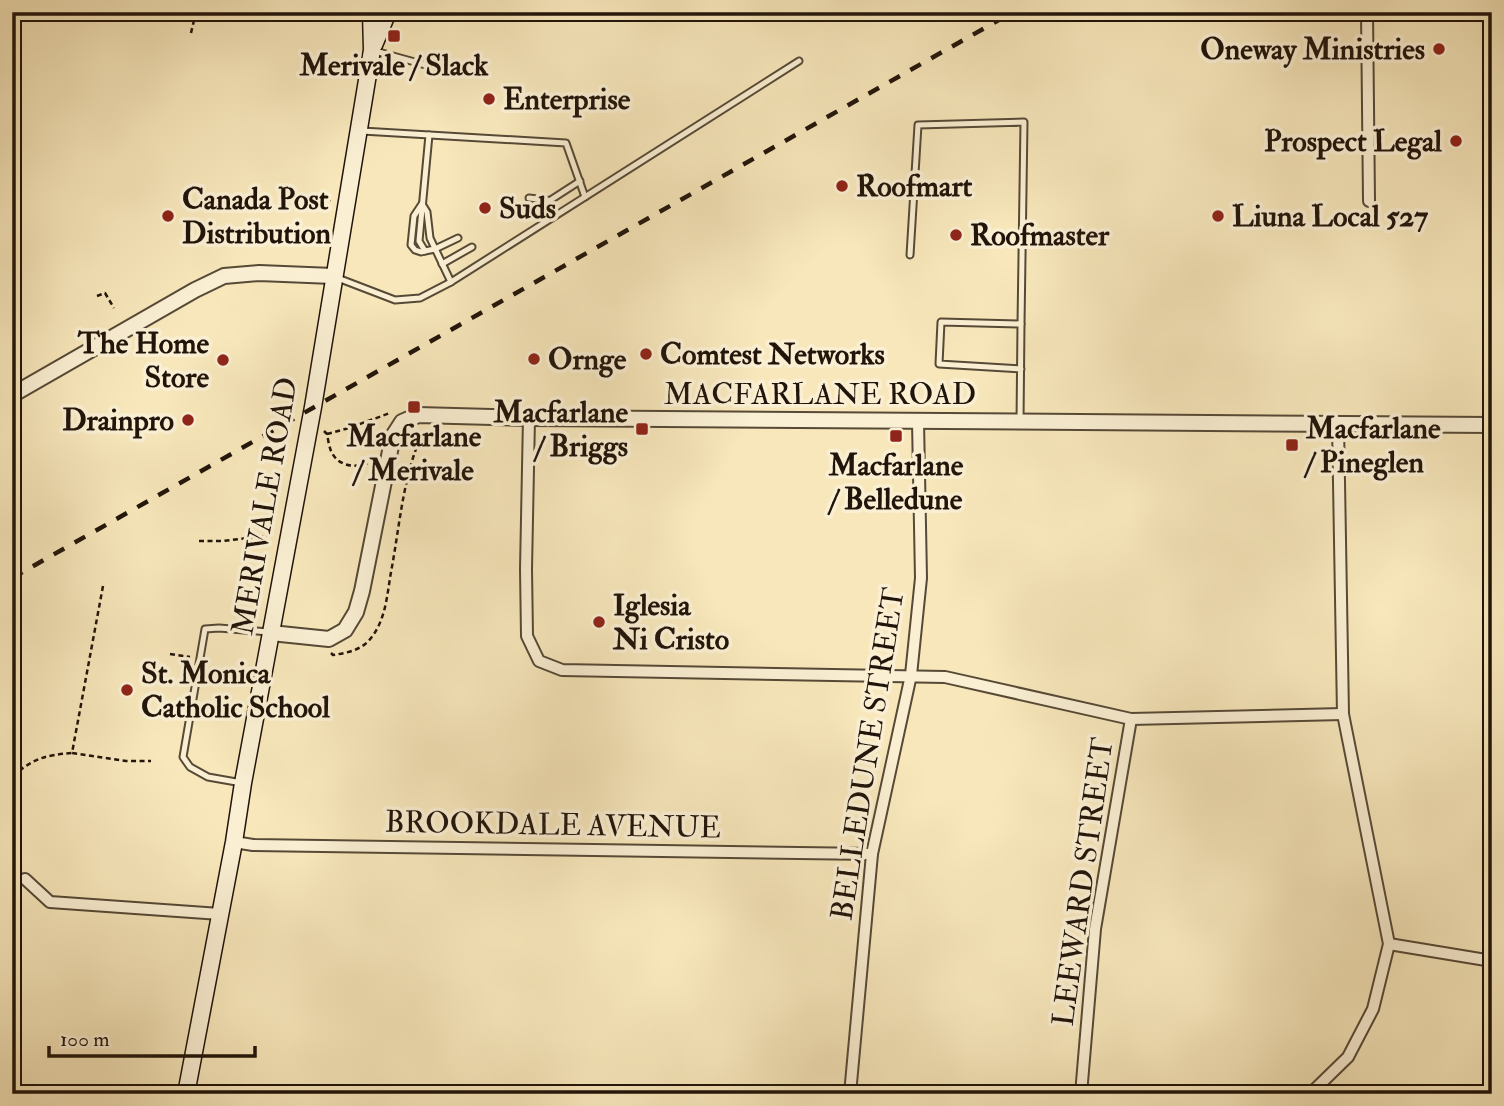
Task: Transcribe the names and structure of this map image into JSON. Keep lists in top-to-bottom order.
{
  "streets": {
    "main road": ["MERIVALE ROAD"],
    "street": [
      "MACFARLANE ROAD",
      "BELLEDUNE STREET",
      "BROOKDALE AVENUE",
      "LEEWARD STREET"
    ]
  },
  "crossings": [
    ["MACFARLANE ROAD", "MERIVALE ROAD"],
    ["MACFARLANE ROAD", "BELLEDUNE STREET"],
    ["MERIVALE ROAD", "BROOKDALE AVENUE"],
    ["BELLEDUNE STREET", "BROOKDALE AVENUE"]
  ],
  "places": {
    "transit": [
      "Merivale / Slack",
      "Macfarlane / Merivale",
      "Macfarlane / Briggs",
      "Macfarlane / Belledune",
      "Macfarlane / Pineglen"
    ],
    "other": [
      "Oneway Ministries",
      "Enterprise",
      "Prospect Legal",
      "Roofmart",
      "Suds",
      "Canada Post Distribution",
      "Liuna Local 527",
      "Roofmaster",
      "Comtest Networks",
      "Ornge",
      "The Home Store",
      "Drainpro",
      "Iglesia Ni Cristo",
      "St. Monica Catholic School"
    ]
  },
  "scale_bar": "100 m"
}
